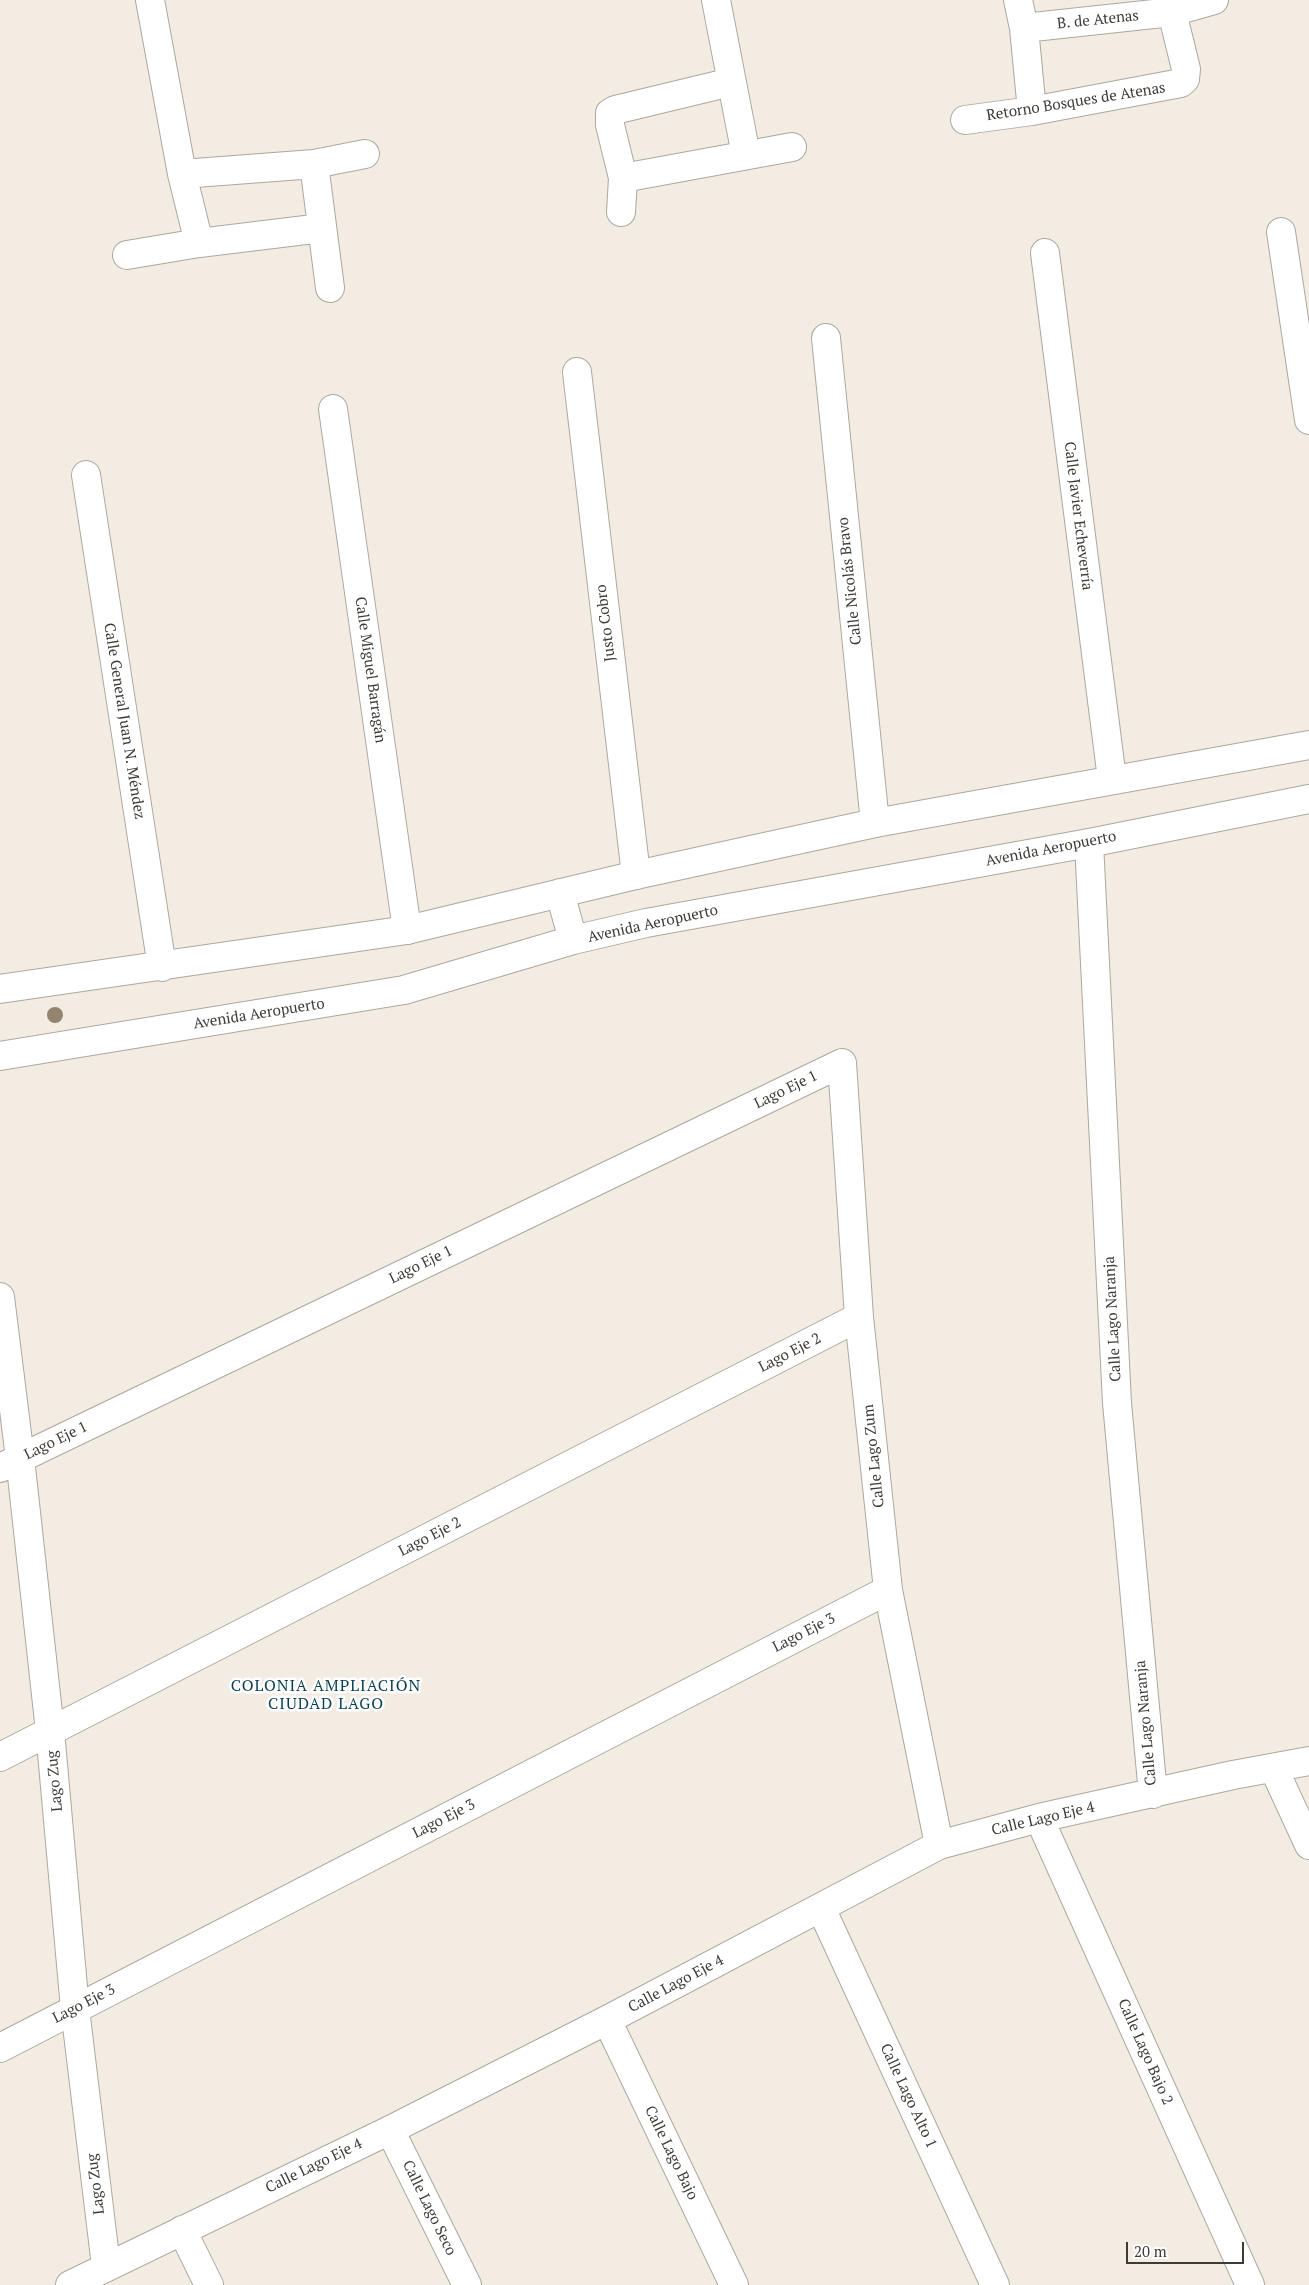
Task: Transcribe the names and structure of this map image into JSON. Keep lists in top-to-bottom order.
{
  "streets": {
    "street": [
      "B. de Atenas",
      "Retorno Bosques de Atenas",
      "Calle Javier Echeverría",
      "Calle Nicolás Bravo",
      "Justo Cobro",
      "Calle Miguel Barragán",
      "Calle General Juan N. Méndez",
      "Avenida Aeropuerto",
      "Lago Eje 1",
      "Calle Lago Naranja",
      "Lago Eje 2",
      "Calle Lago Zum",
      "Lago Eje 3",
      "Lago Zug",
      "Calle Lago Eje 4",
      "Calle Lago Bajo 2",
      "Calle Lago Alto 1",
      "Calle Lago Bajo",
      "Calle Lago Seco"
    ]
  },
  "crossings": [
    ["B. de Atenas", "Retorno Bosques de Atenas"],
    ["Avenida Aeropuerto", "Calle Lago Naranja"],
    ["Lago Eje 1", "Calle Lago Zum"],
    ["Lago Eje 1", "Lago Zug"],
    ["Calle Lago Naranja", "Calle Lago Eje 4"],
    ["Lago Eje 2", "Calle Lago Zum"],
    ["Lago Eje 2", "Lago Zug"],
    ["Calle Lago Zum", "Lago Eje 3"],
    ["Calle Lago Zum", "Calle Lago Eje 4"],
    ["Lago Eje 3", "Lago Zug"],
    ["Lago Zug", "Calle Lago Eje 4"],
    ["Calle Lago Eje 4", "Calle Lago Bajo 2"],
    ["Calle Lago Eje 4", "Calle Lago Alto 1"],
    ["Calle Lago Eje 4", "Calle Lago Bajo"],
    ["Calle Lago Eje 4", "Calle Lago Seco"]
  ],
  "districts": ["COLONIA AMPLIACIÓN CIUDAD LAGO"],
  "scale_bar": "20 m"
}
